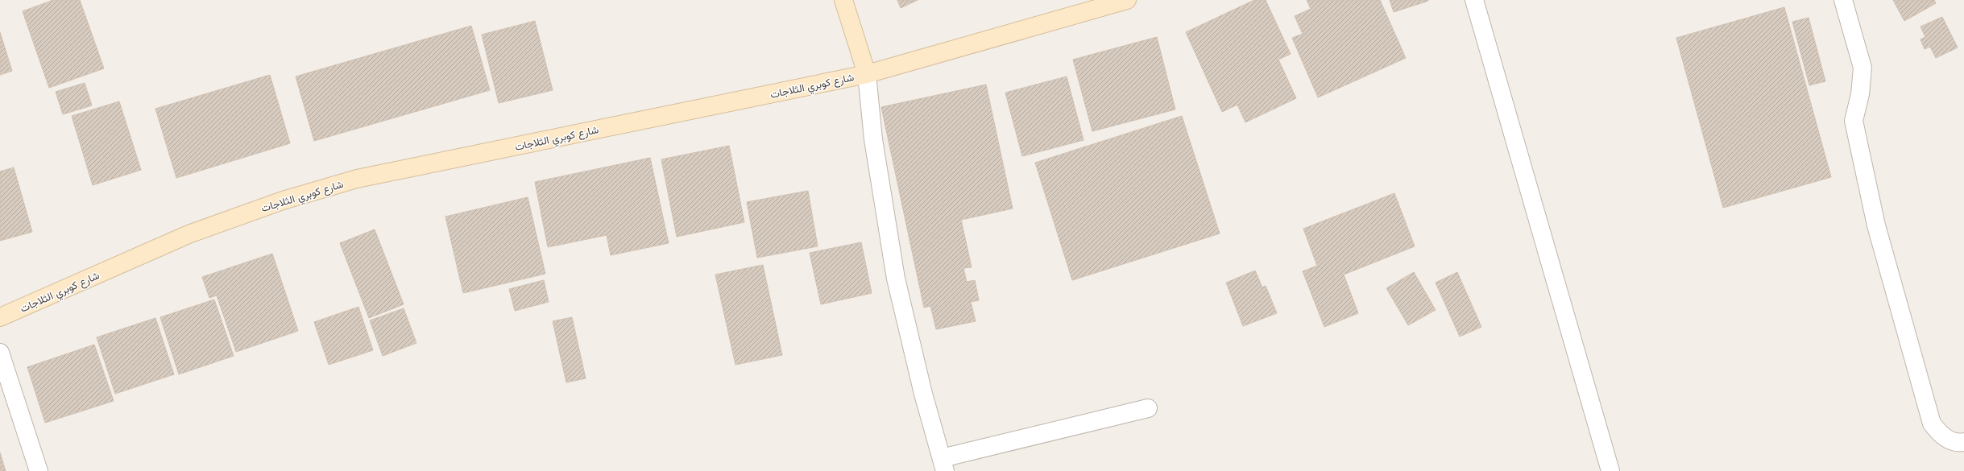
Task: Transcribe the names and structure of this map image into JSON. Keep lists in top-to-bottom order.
{
  "streets": {
    "main road": ["شارع كوبري الثلاجات"]
  }
}
